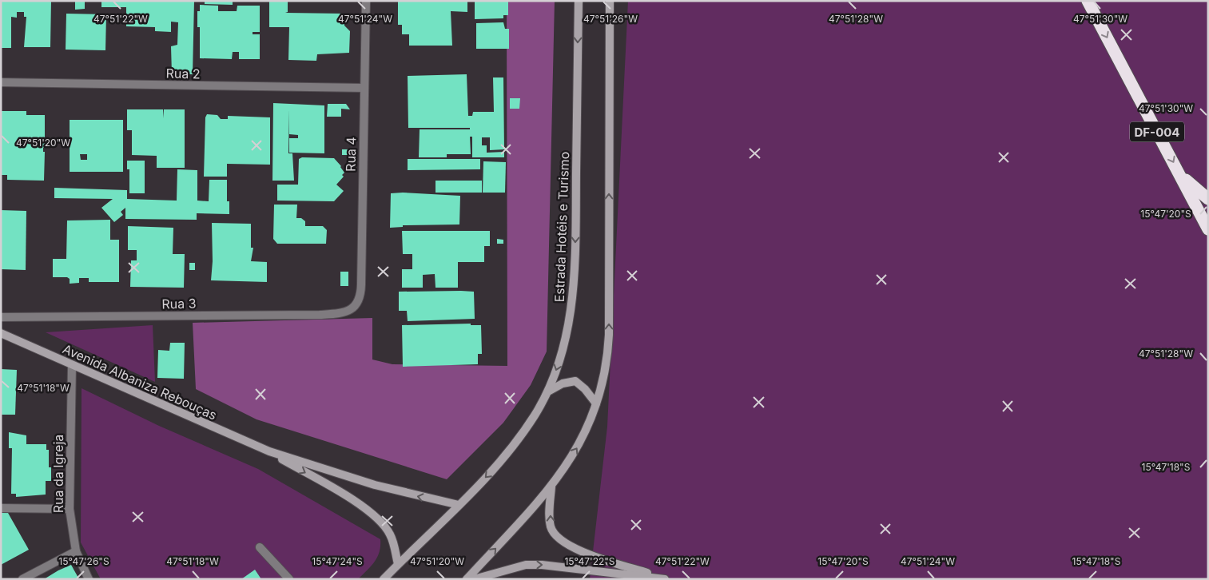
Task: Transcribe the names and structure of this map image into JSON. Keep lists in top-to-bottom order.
{
  "streets": {
    "highway": ["DF-004"],
    "main road": ["Estrada Hotéis e Turismo", "Avenida Albaniza Rebouças"],
    "street": [
      "Rua 2",
      "Rua 4",
      "Rua 3",
      "Rua da Igreja"
    ]
  },
  "crossings": [
    ["Rua 2", "Rua 4"],
    ["Rua 4", "Rua 3"],
    ["Estrada Hotéis e Turismo", "Avenida Albaniza Rebouças"],
    ["Avenida Albaniza Rebouças", "Rua da Igreja"]
  ],
  "coordinates": [
    "47°51'22\"W",
    "47°51'24\"W",
    "47°51'26\"W",
    "47°51'28\"W",
    "47°51'30\"W",
    "47°51'20\"W",
    "15°47'20\"S",
    "47°51'18\"W",
    "15°47'18\"S",
    "15°47'26\"S",
    "15°47'24\"S",
    "15°47'22\"S"
  ]
}
